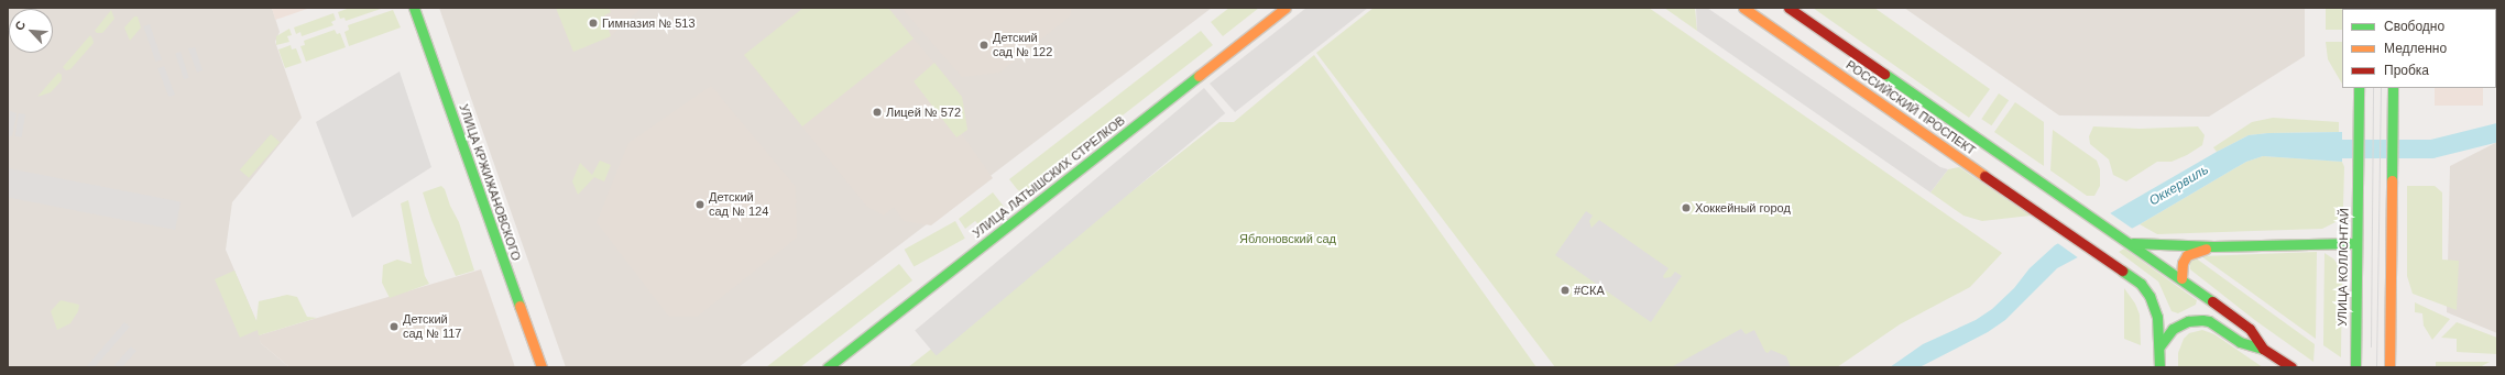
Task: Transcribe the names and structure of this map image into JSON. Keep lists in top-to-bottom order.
{
  "streets": {
    "main road": [
      "РОССИЙСКИЙ ПРОСПЕКТ",
      "УЛИЦА ЛАТЫШСКИХ СТРЕЛКОВ",
      "УЛИЦА КРЖИЖАНОВСКОГО",
      "УЛИЦА КОЛЛОНТАЙ"
    ]
  },
  "water": ["Оккервиль"],
  "parks": ["Яблоновский сад"],
  "places": [
    "Гимназия № 513",
    "Детский сад № 122",
    "Лицей № 572",
    "Детский сад № 124",
    "Хоккейный город",
    "#СКА",
    "Детский сад № 117"
  ],
  "legend": ["Свободно", "Медленно", "Пробка"],
  "north": "top left"
}
